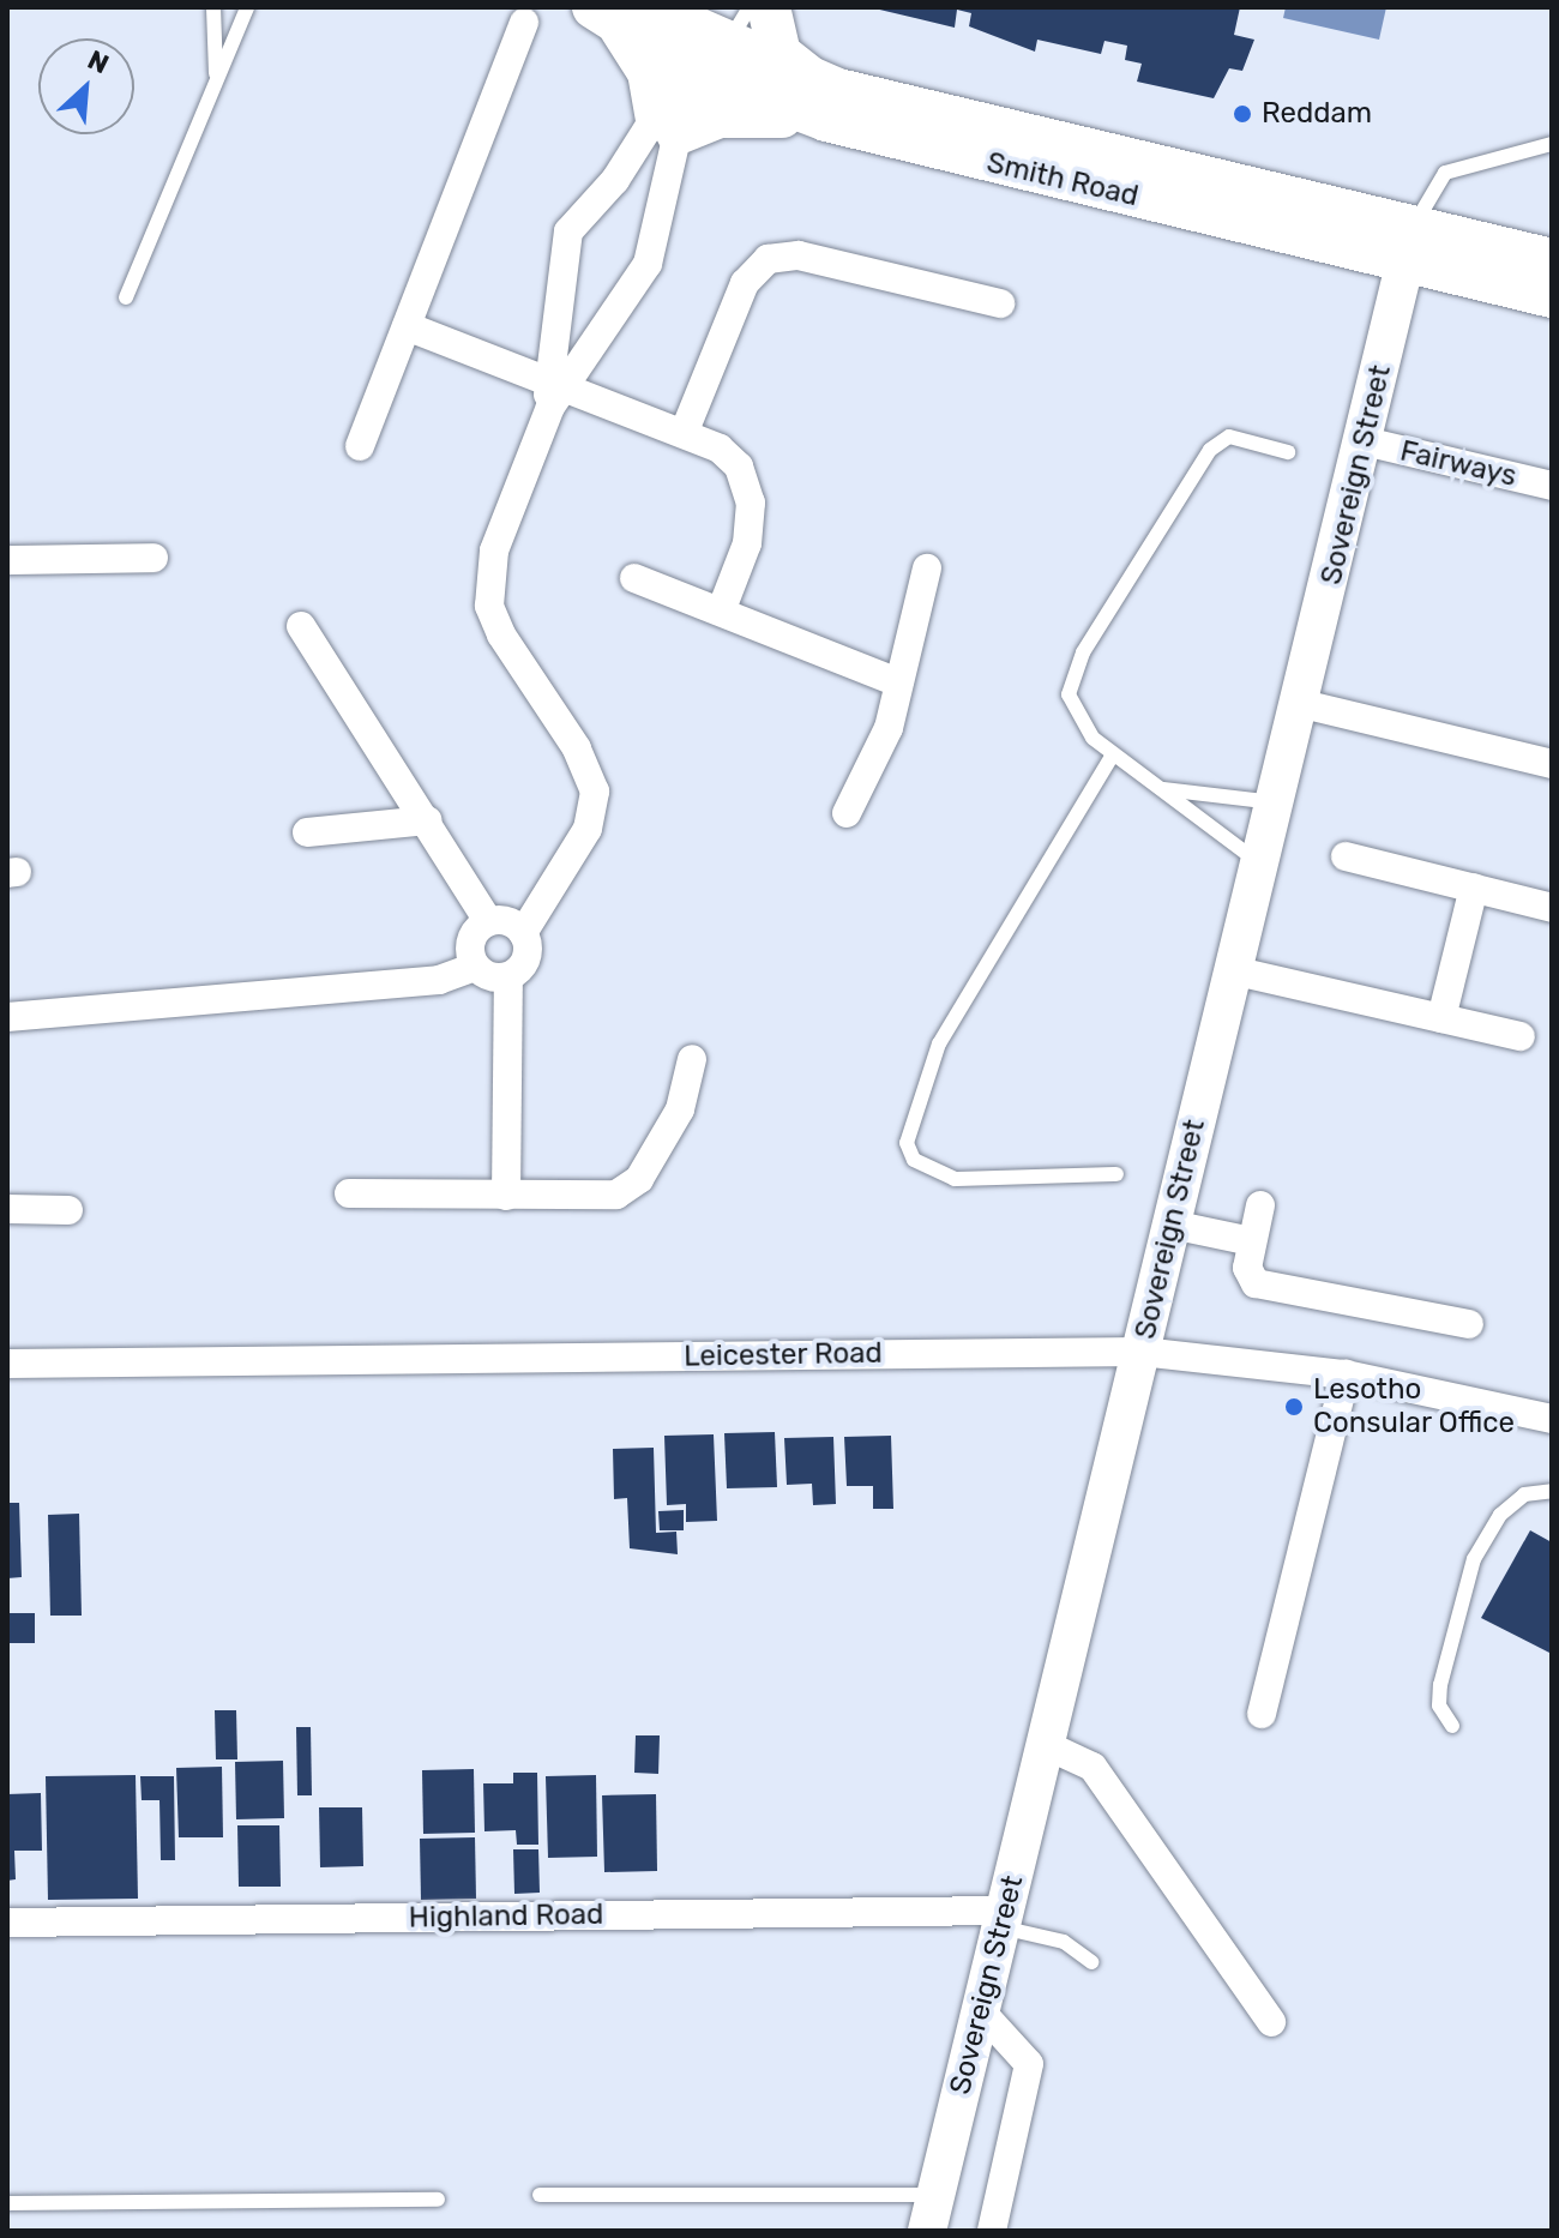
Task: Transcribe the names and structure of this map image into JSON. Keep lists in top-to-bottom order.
{
  "streets": {
    "main road": ["Smith Road"],
    "street": [
      "Fairways",
      "Sovereign Street",
      "Leicester Road",
      "Highland Road"
    ]
  },
  "crossings": [
    ["Smith Road", "Sovereign Street"],
    ["Fairways", "Sovereign Street"],
    ["Sovereign Street", "Leicester Road"],
    ["Sovereign Street", "Highland Road"]
  ],
  "places": ["Reddam", "Lesotho Consular Office"],
  "north": "top right"
}
